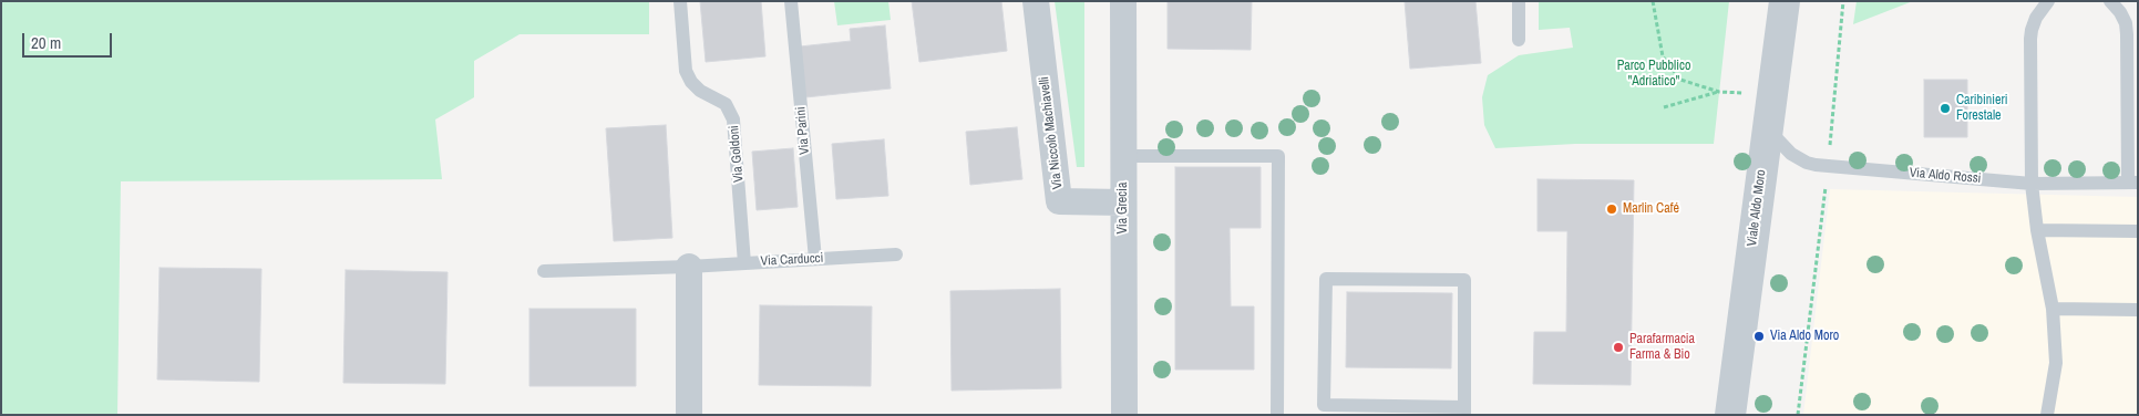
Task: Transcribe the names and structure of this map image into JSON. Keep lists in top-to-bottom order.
{
  "streets": {
    "street": ["Via Niccolò Machiavelli", "Via Grecia", "Viale Aldo Moro"],
    "lane": [
      "Via Parini",
      "Via Goldoni",
      "Via Aldo Rossi",
      "Via Carducci"
    ]
  },
  "crossings": [
    ["Via Parini", "Via Carducci"],
    ["Via Niccolò Machiavelli", "Via Grecia"],
    ["Via Goldoni", "Via Carducci"],
    ["Via Aldo Rossi", "Viale Aldo Moro"]
  ],
  "parks": ["Parco Pubblico \"Adriatico\""],
  "places": [
    "Caribinieri Forestale",
    "Marlin Café",
    "Via Aldo Moro",
    "Parafarmacia Farma & Bio"
  ],
  "scale_bar": "20 m"
}
